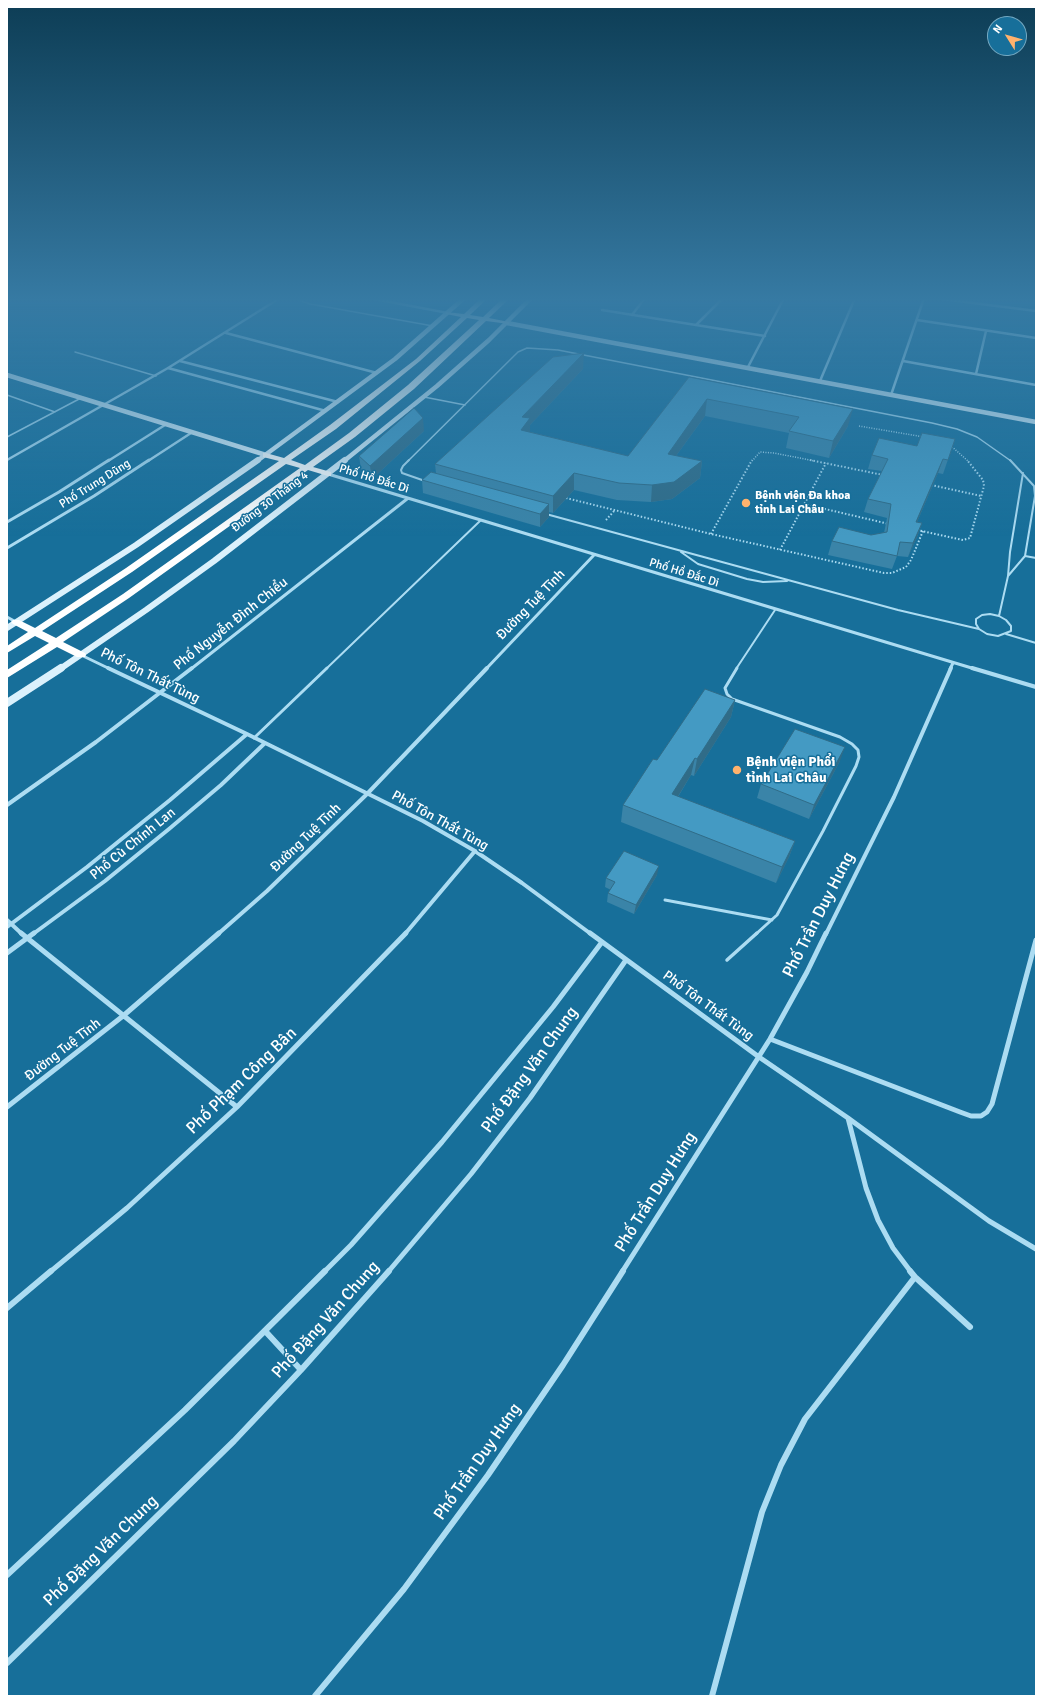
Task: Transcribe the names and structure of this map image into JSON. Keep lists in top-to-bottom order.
{
  "streets": {
    "highway": ["Đường 30 Tháng 4"],
    "street": [
      "Phố Hồ Đắc Di",
      "Phố Trung Dũng",
      "Đường Tuệ Tĩnh",
      "Phố Nguyễn Đình Chiểu",
      "Phố Tôn Thất Tùng",
      "Phố Cù Chính Lan",
      "Phố Trần Duy Hưng",
      "Phố Đặng Văn Chung",
      "Phố Phạm Công Bân"
    ]
  },
  "crossings": [
    ["Phố Hồ Đắc Di", "Đường 30 Tháng 4"],
    ["Phố Hồ Đắc Di", "Đường Tuệ Tĩnh"],
    ["Phố Hồ Đắc Di", "Phố Nguyễn Đình Chiểu"],
    ["Phố Hồ Đắc Di", "Phố Trần Duy Hưng"],
    ["Đường 30 Tháng 4", "Phố Tôn Thất Tùng"],
    ["Đường Tuệ Tĩnh", "Phố Tôn Thất Tùng"],
    ["Phố Nguyễn Đình Chiểu", "Phố Tôn Thất Tùng"],
    ["Phố Tôn Thất Tùng", "Phố Cù Chính Lan"],
    ["Phố Tôn Thất Tùng", "Phố Trần Duy Hưng"],
    ["Phố Tôn Thất Tùng", "Phố Đặng Văn Chung"],
    ["Phố Tôn Thất Tùng", "Phố Phạm Công Bân"]
  ],
  "places": ["Bệnh viện Đa khoa tỉnh Lai Châu", "Bệnh viện Phổi tỉnh Lai Châu"],
  "north": "top left"
}
